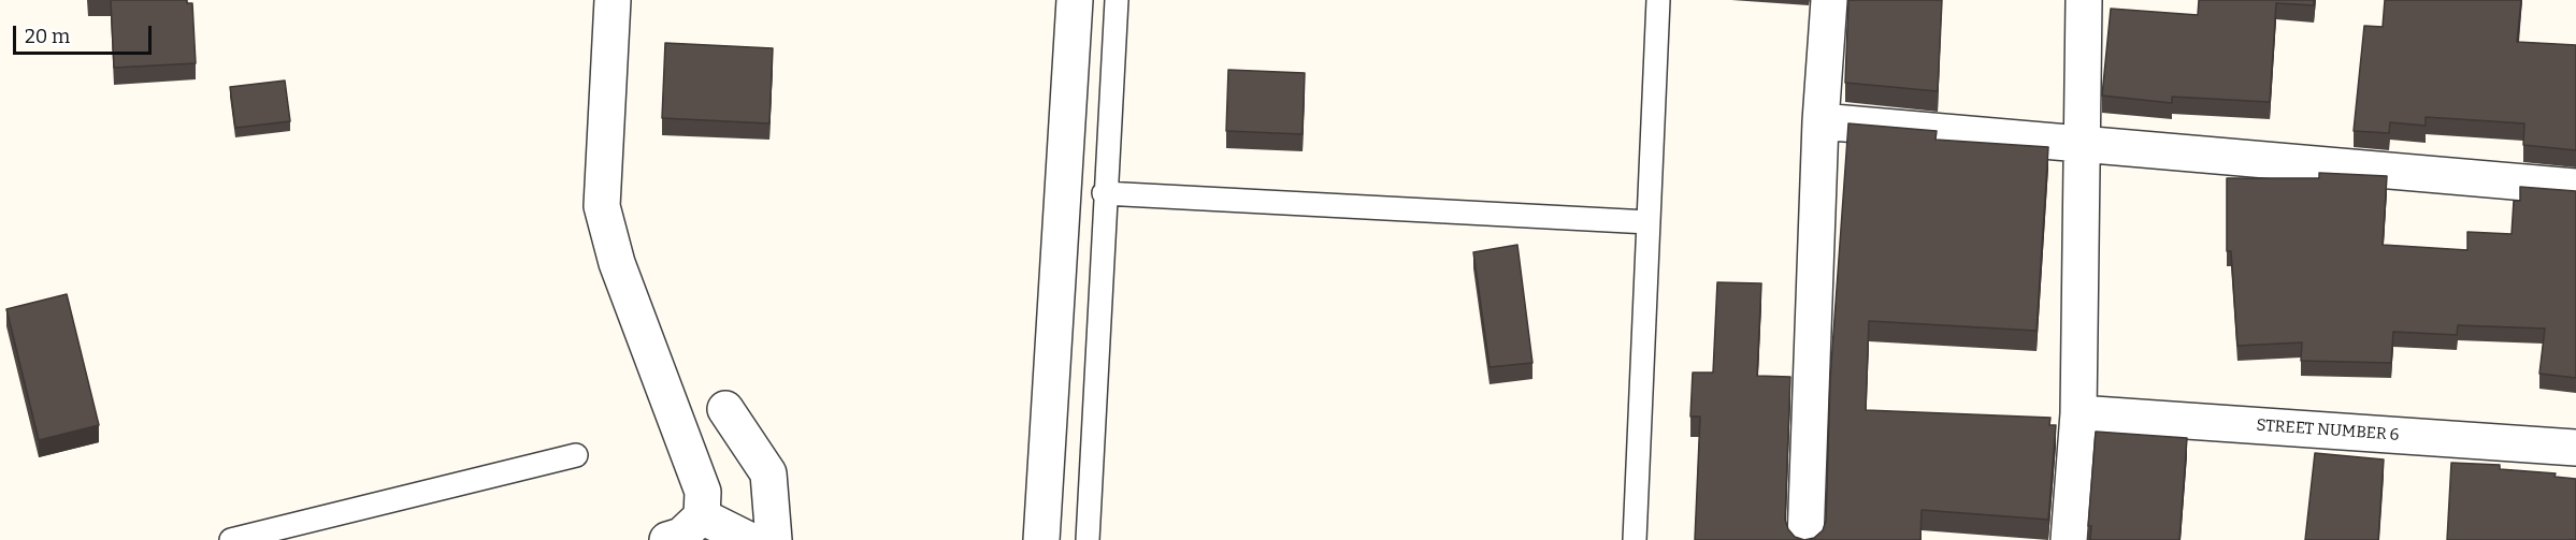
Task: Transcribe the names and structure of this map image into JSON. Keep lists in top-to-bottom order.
{
  "streets": {
    "street": ["STREET NUMBER 6"]
  },
  "scale_bar": "20 m"
}
